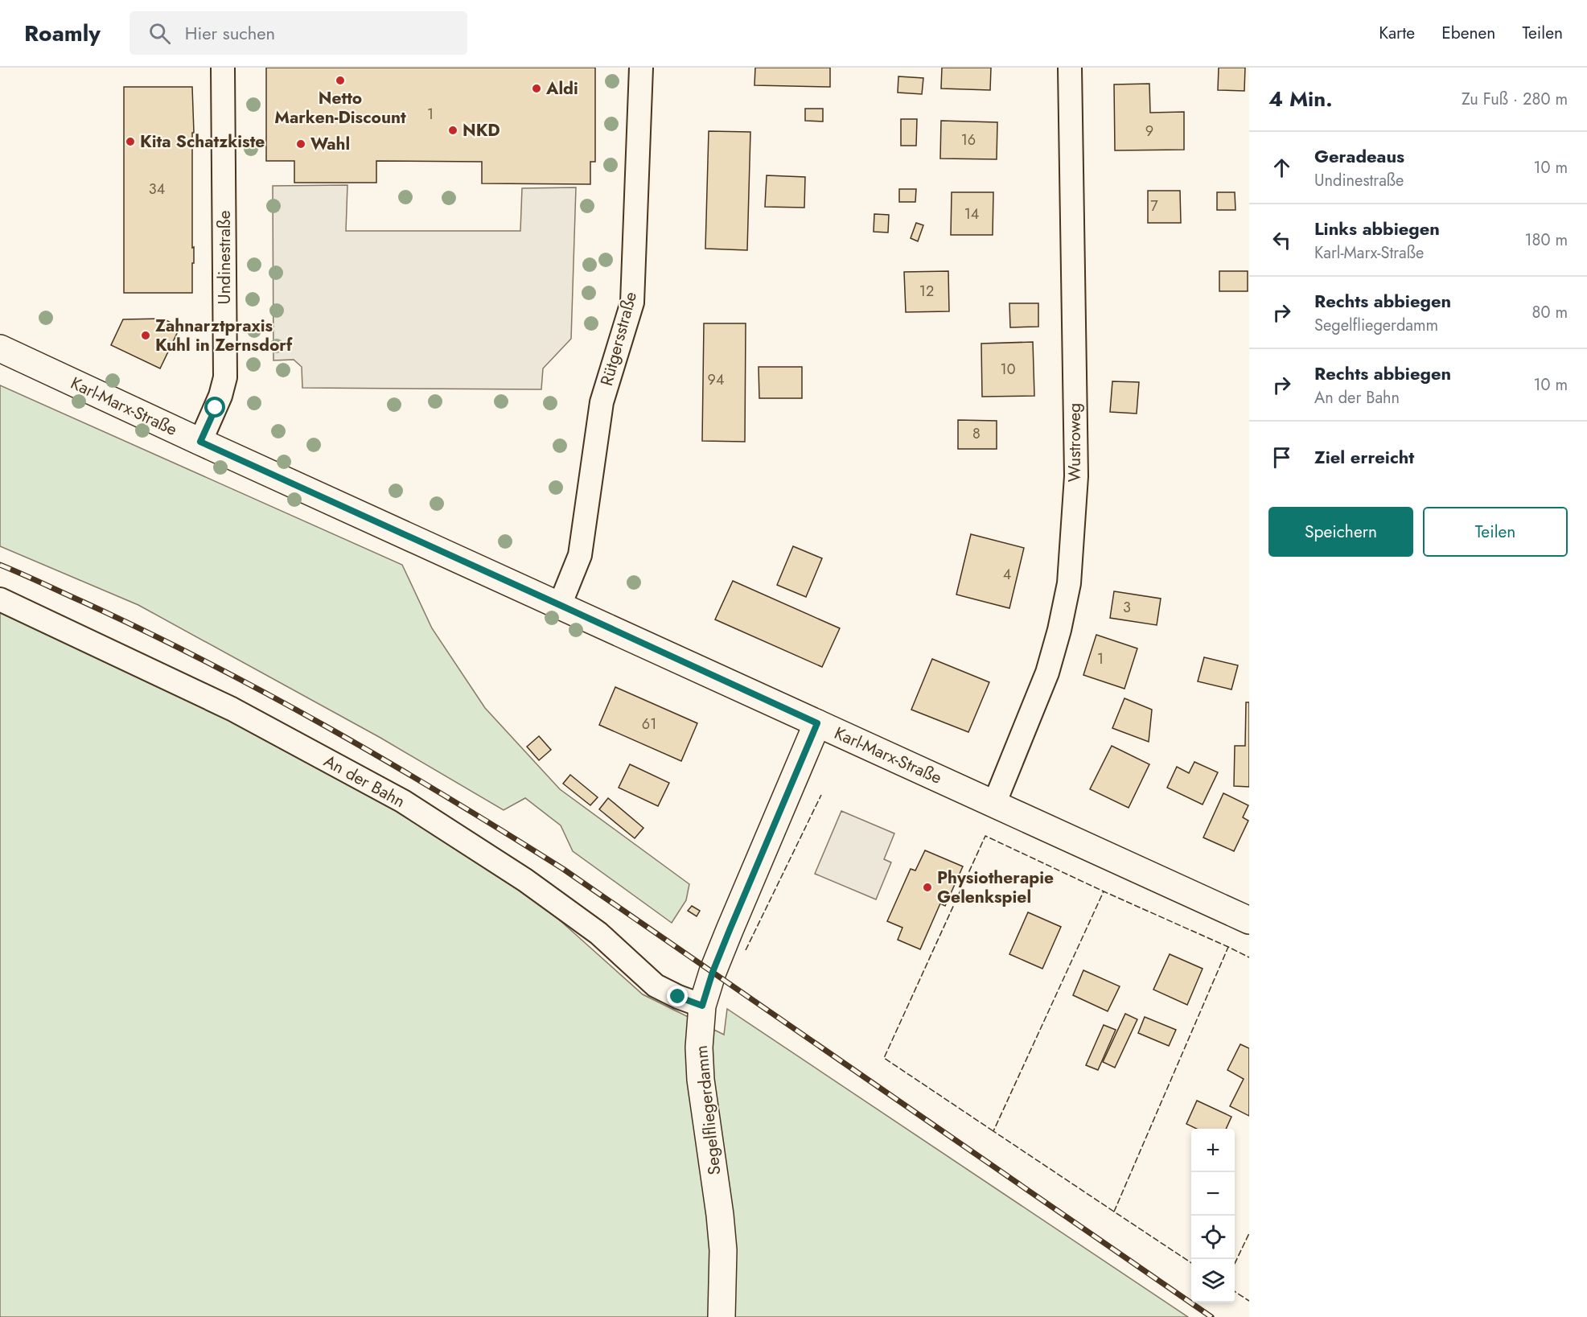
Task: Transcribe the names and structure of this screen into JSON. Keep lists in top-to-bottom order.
{
  "streets": {
    "street": [
      "Undinestraße",
      "Rütgersstraße",
      "Karl-Marx-Straße",
      "Wustroweg",
      "An der Bahn",
      "Segelfliegerdamm"
    ]
  },
  "crossings": [
    ["Undinestraße", "Karl-Marx-Straße"],
    ["Rütgersstraße", "Karl-Marx-Straße"],
    ["Karl-Marx-Straße", "Wustroweg"],
    ["Karl-Marx-Straße", "Segelfliegerdamm"],
    ["An der Bahn", "Segelfliegerdamm"]
  ],
  "places": [
    "Netto Marken-Discount",
    "Aldi",
    "NKD",
    "Kita Schatzkiste",
    "Wahl",
    "Zahnarztpraxis Kuhl in Zernsdorf",
    "Physiotherapie Gelenkspiel"
  ],
  "house_numbers": [
    "1",
    "9",
    "16",
    "34",
    "7",
    "14",
    "12",
    "10",
    "94",
    "8",
    "4",
    "3",
    "1",
    "61"
  ],
  "page": {
    "header": "Roamly",
    "search": "Hier suchen",
    "nav": ["Karte", "Ebenen", "Teilen"],
    "heading": ["4 Min.", "Zu Fuß · 280 m"],
    "list": [
      ["Geradeaus", "Undinestraße", "10 m"],
      ["Links abbiegen", "Karl-Marx-Straße", "180 m"],
      ["Rechts abbiegen", "Segelfliegerdamm", "80 m"],
      ["Rechts abbiegen", "An der Bahn", "10 m"],
      "Ziel erreicht"
    ],
    "buttons": ["Speichern", "Teilen"],
    "map_buttons": ["+", "−"]
  }
}
